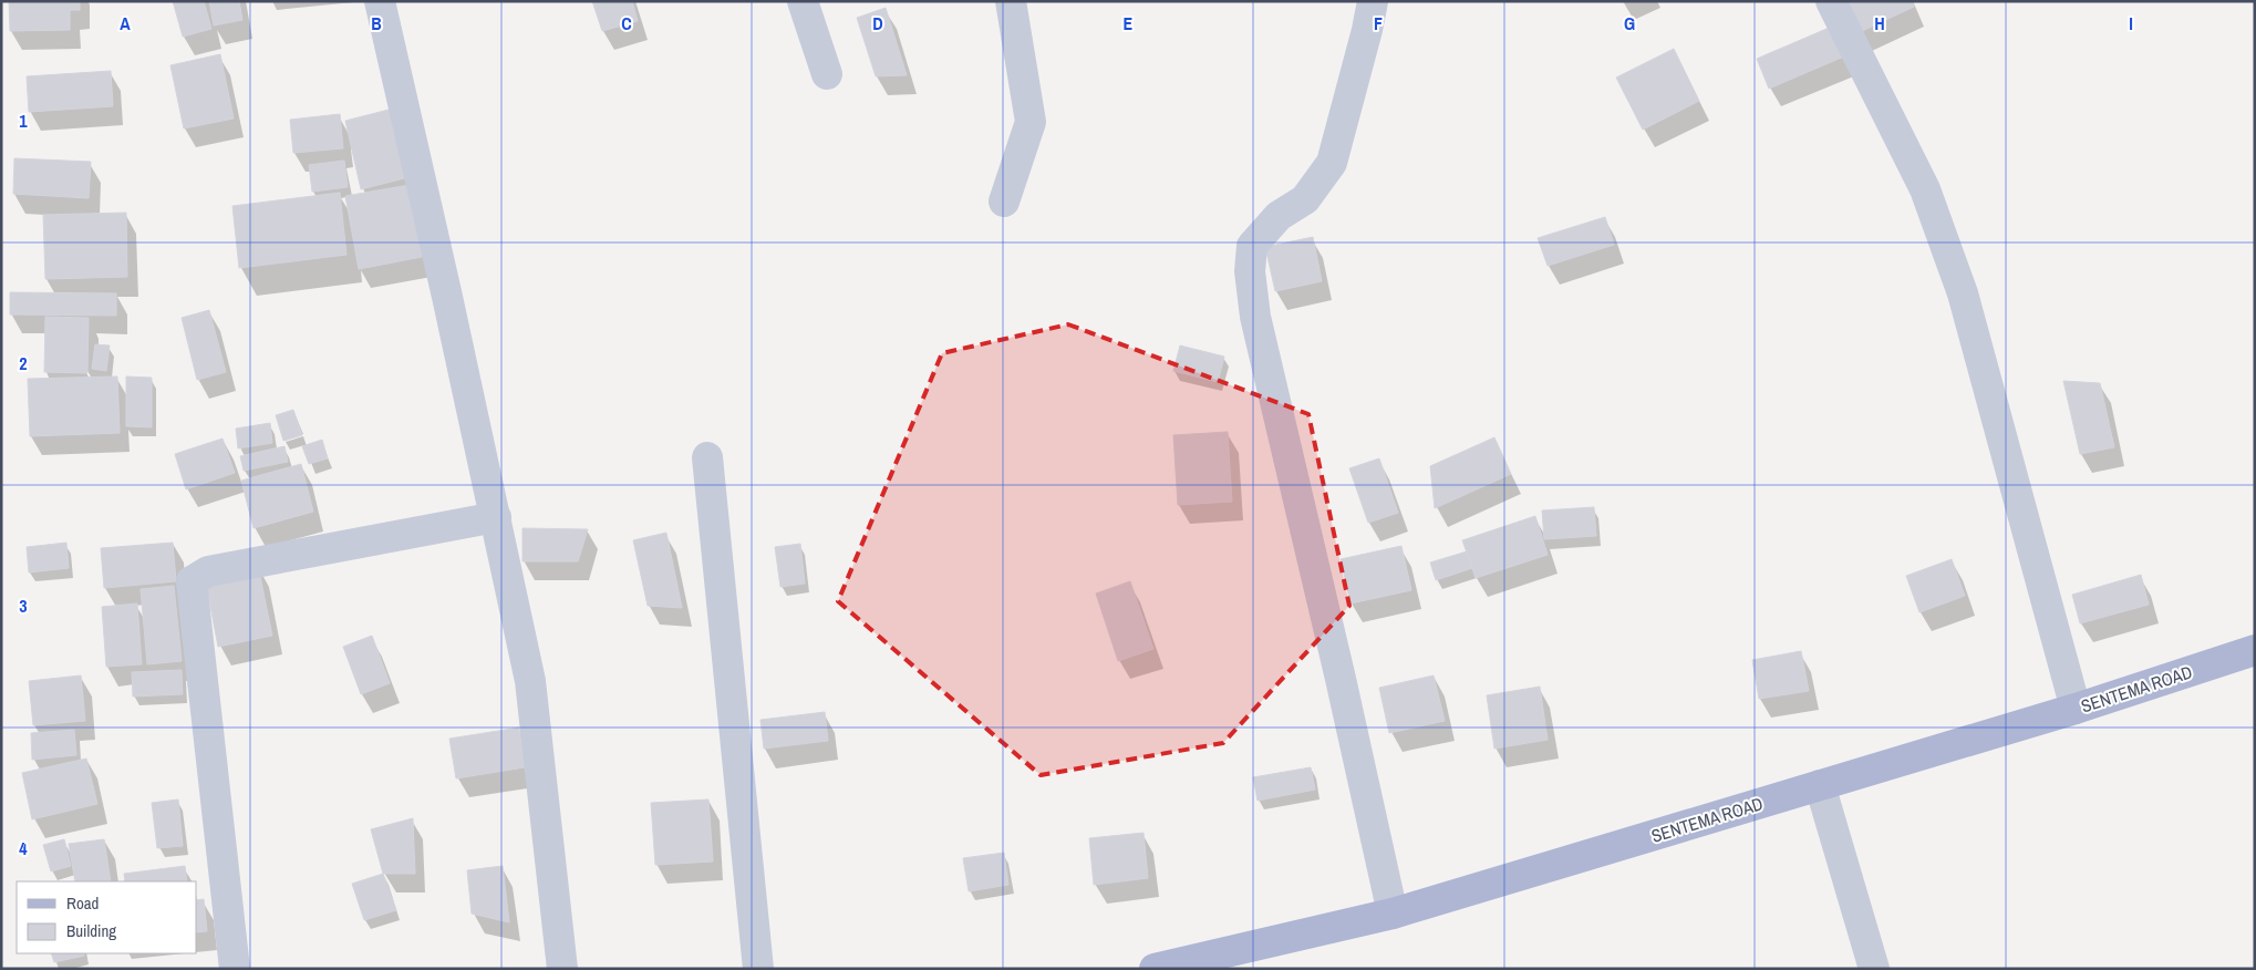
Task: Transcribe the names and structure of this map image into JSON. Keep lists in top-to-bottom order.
{
  "streets": {
    "main road": ["SENTEMA ROAD"]
  },
  "legend": ["Road", "Building"],
  "grid": {
    "columns": [
      "A",
      "B",
      "C",
      "D",
      "E",
      "F",
      "G",
      "H",
      "I"
    ],
    "rows": [
      "1",
      "2",
      "3",
      "4"
    ]
  }
}
